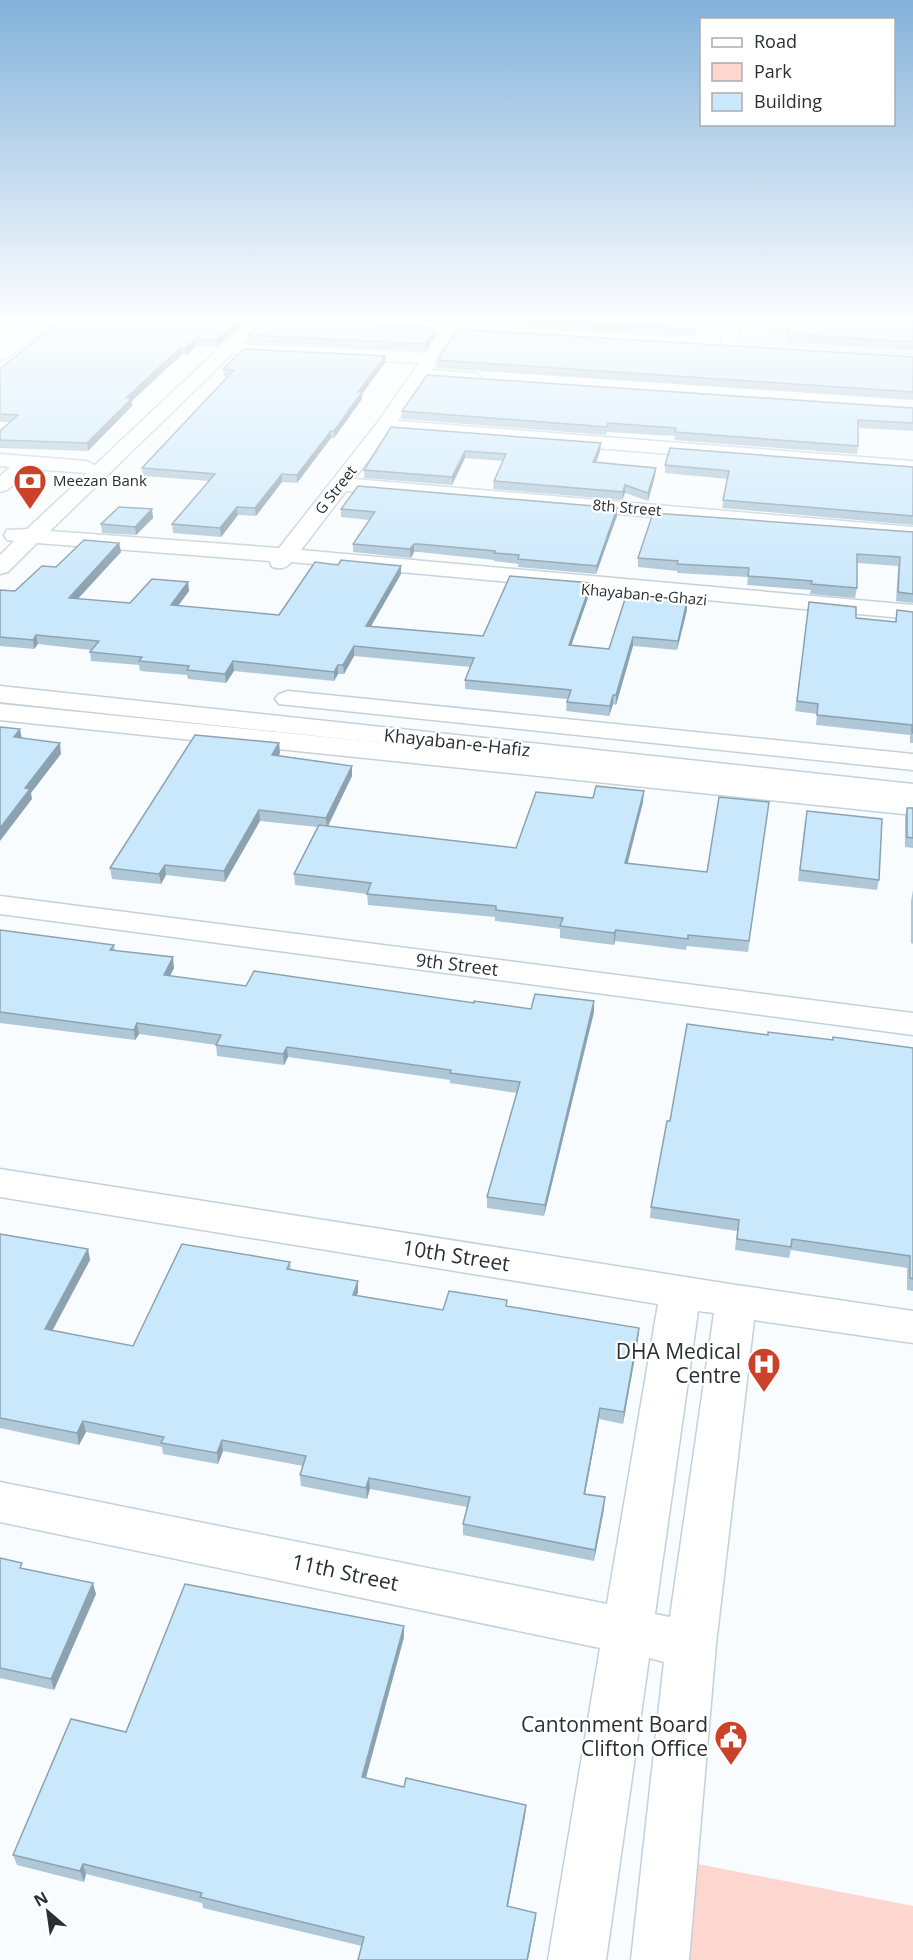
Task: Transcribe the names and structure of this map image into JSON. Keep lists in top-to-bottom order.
{
  "streets": {
    "street": [
      "G Street",
      "8th Street",
      "Khayaban-e-Ghazi",
      "Khayaban-e-Hafiz",
      "9th Street",
      "10th Street",
      "11th Street"
    ]
  },
  "crossings": [
    ["G Street", "8th Street"],
    ["G Street", "Khayaban-e-Ghazi"]
  ],
  "places": {
    "bank": ["Meezan Bank"],
    "hospital": ["DHA Medical Centre"],
    "public building": ["Cantonment Board Clifton Office"]
  },
  "legend": ["Road", "Park", "Building"],
  "north": "top left"
}
